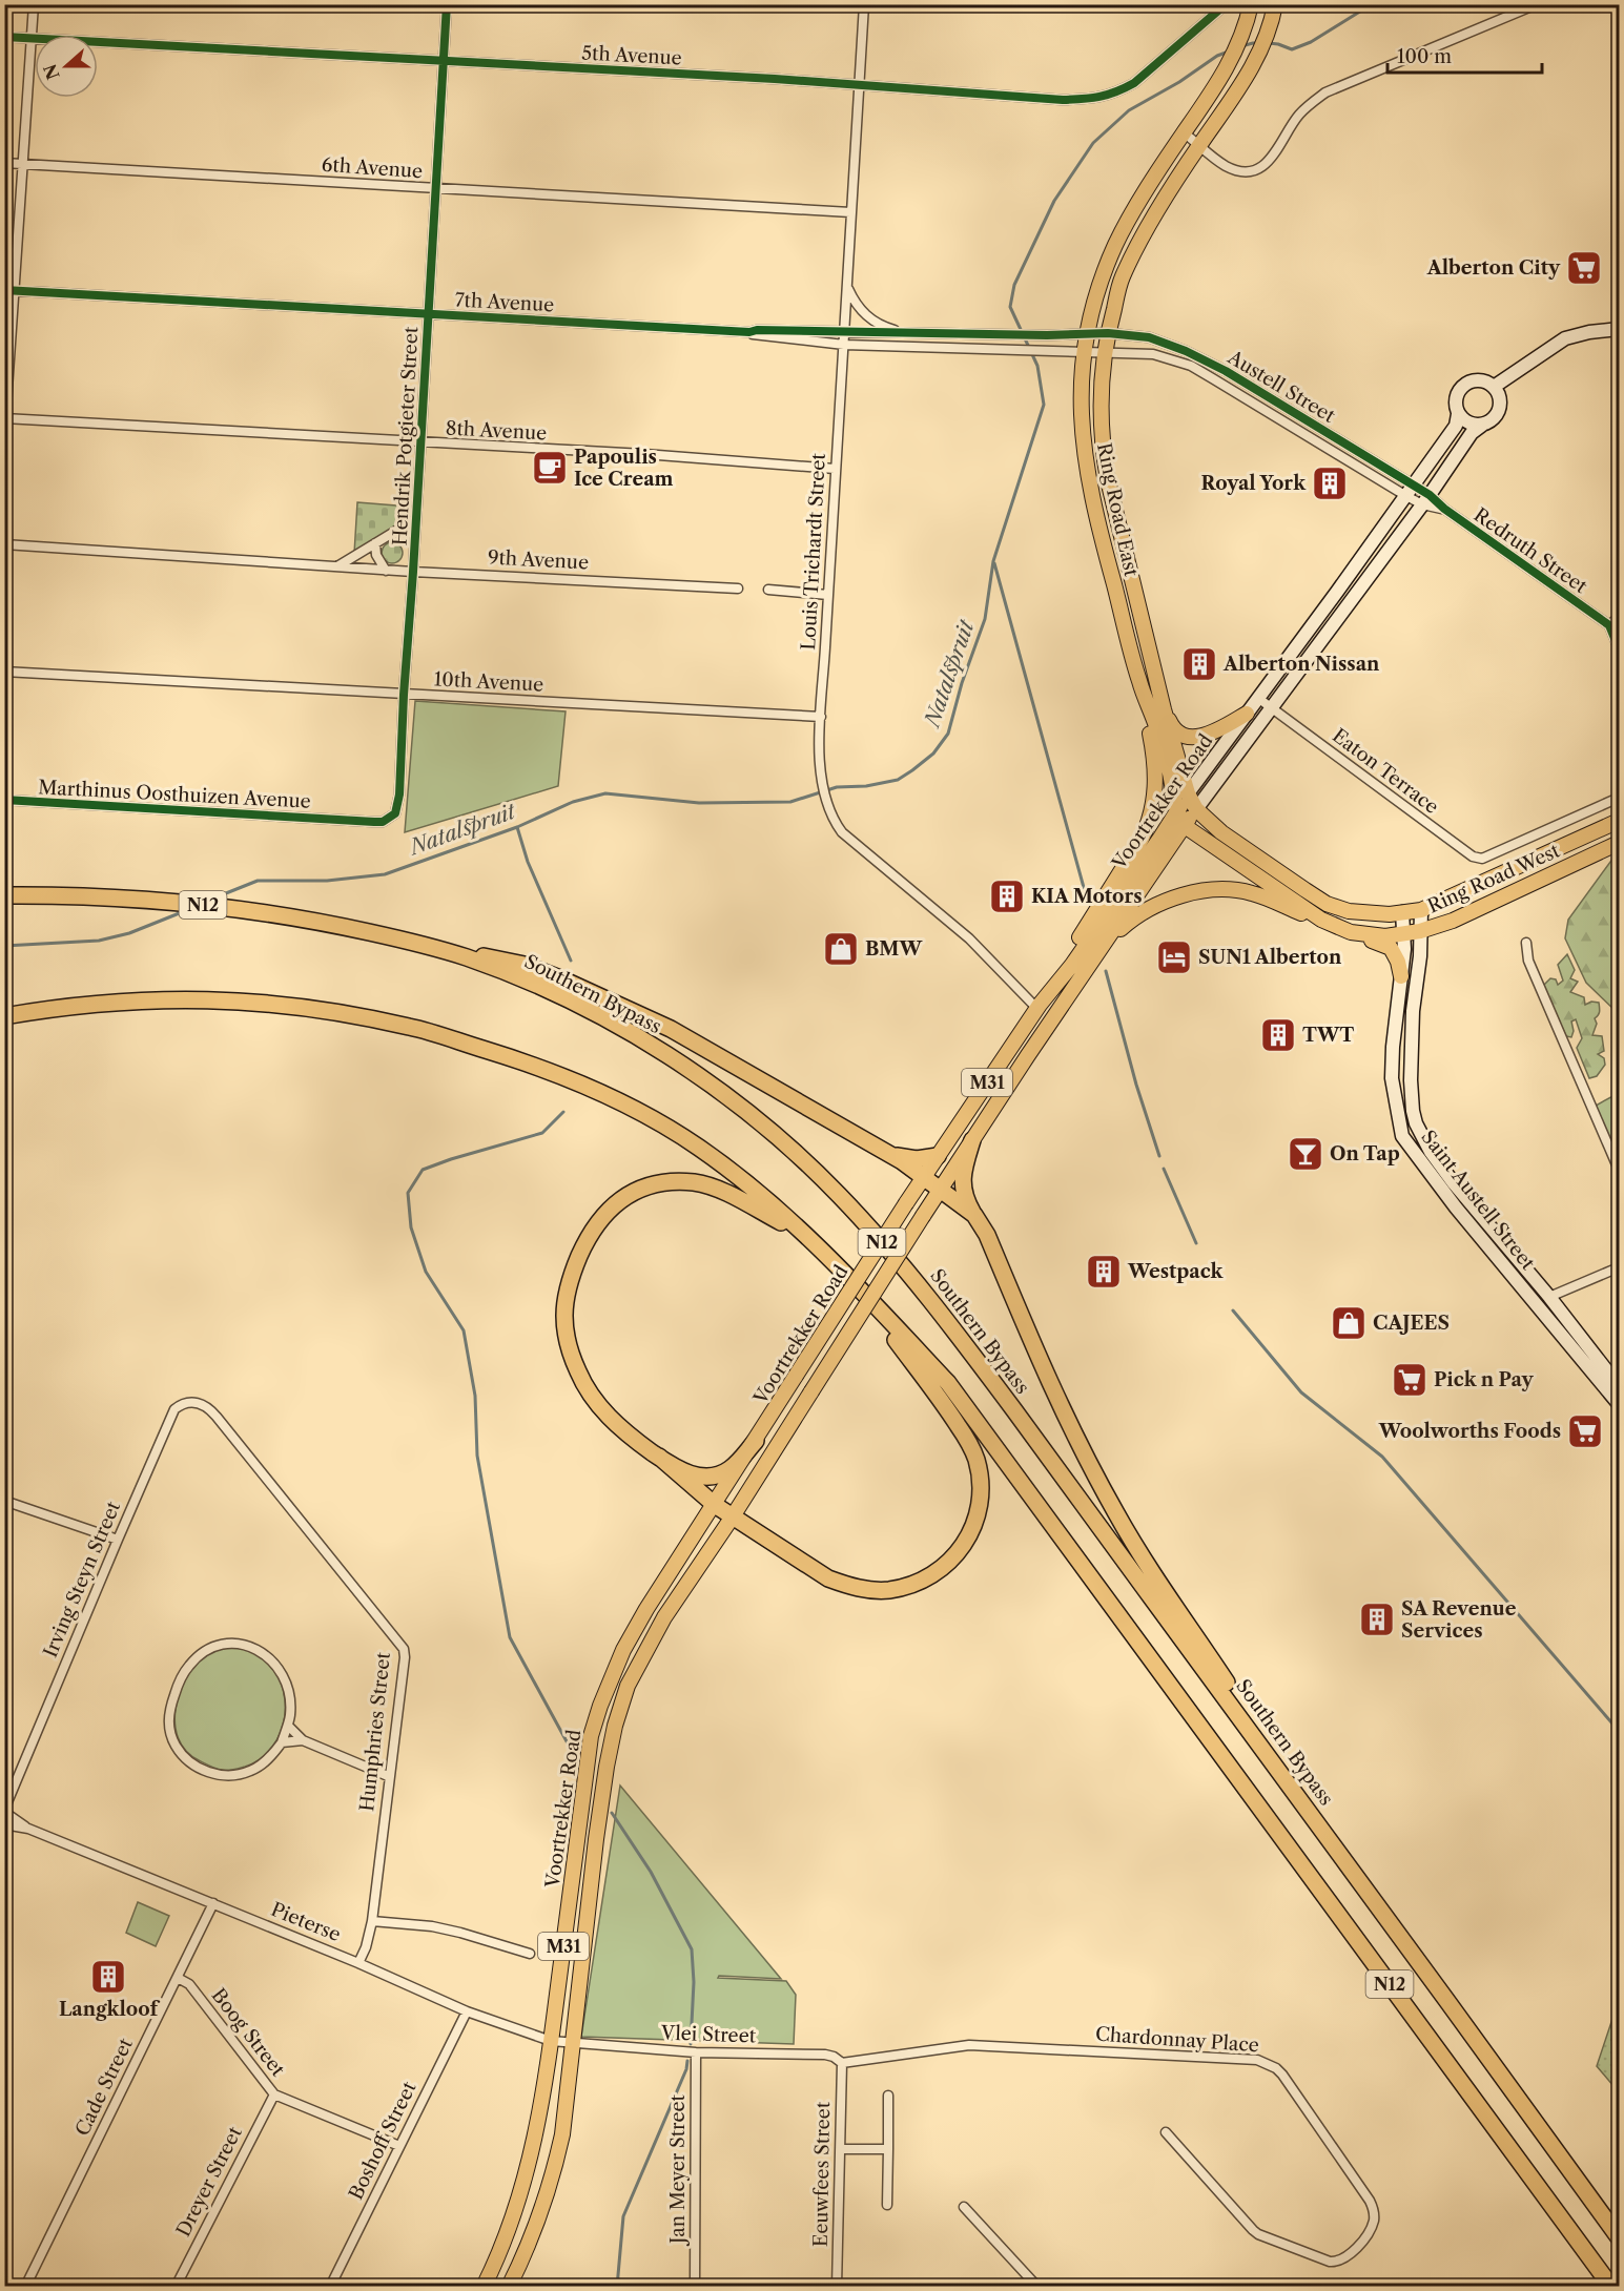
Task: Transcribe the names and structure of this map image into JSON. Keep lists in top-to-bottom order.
{
  "streets": {
    "highway": ["N12", "Southern Bypass"],
    "main road": [
      "Ring Road East",
      "Voortrekker Road",
      "Ring Road West",
      "M31"
    ],
    "street": [
      "5th Avenue",
      "6th Avenue",
      "7th Avenue",
      "Austell Street",
      "8th Avenue",
      "Hendrik Potgieter Street",
      "Redruth Street",
      "Louis Trichardt Street",
      "9th Avenue",
      "10th Avenue",
      "Eaton Terrace",
      "Marthinus Oosthuizen Avenue",
      "Saint Austell Street",
      "Irving Steyn Street",
      "Humphries Street",
      "Pieterse",
      "Boog Street",
      "Vlei Street",
      "Chardonnay Place",
      "Cade Street",
      "Boshoff Street",
      "Jan Meyer Street",
      "Eeuwfees Street",
      "Dreyer Street"
    ]
  },
  "crossings": [
    ["5th Avenue", "Hendrik Potgieter Street"],
    ["5th Avenue", "Louis Trichardt Street"],
    ["6th Avenue", "Hendrik Potgieter Street"],
    ["6th Avenue", "Louis Trichardt Street"],
    ["7th Avenue", "Austell Street"],
    ["7th Avenue", "Hendrik Potgieter Street"],
    ["7th Avenue", "Ring Road East"],
    ["7th Avenue", "Louis Trichardt Street"],
    ["Austell Street", "Ring Road East"],
    ["Austell Street", "Redruth Street"],
    ["Austell Street", "Voortrekker Road"],
    ["8th Avenue", "Hendrik Potgieter Street"],
    ["8th Avenue", "Louis Trichardt Street"],
    ["Hendrik Potgieter Street", "9th Avenue"],
    ["Hendrik Potgieter Street", "10th Avenue"],
    ["Hendrik Potgieter Street", "Marthinus Oosthuizen Avenue"],
    ["Ring Road East", "Voortrekker Road"],
    ["Ring Road East", "Ring Road West"],
    ["Redruth Street", "Voortrekker Road"],
    ["Louis Trichardt Street", "10th Avenue"],
    ["Louis Trichardt Street", "Voortrekker Road"],
    ["Eaton Terrace", "Voortrekker Road"],
    ["Voortrekker Road", "Ring Road West"],
    ["Voortrekker Road", "M31"],
    ["Voortrekker Road", "Pieterse"],
    ["Voortrekker Road", "Vlei Street"],
    ["Ring Road West", "Saint Austell Street"],
    ["Irving Steyn Street", "Humphries Street"],
    ["Irving Steyn Street", "Pieterse"],
    ["Humphries Street", "Pieterse"],
    ["Pieterse", "Vlei Street"],
    ["Pieterse", "Cade Street"],
    ["Pieterse", "Boshoff Street"],
    ["Boog Street", "Cade Street"],
    ["Boog Street", "Boshoff Street"],
    ["Boog Street", "Dreyer Street"],
    ["Vlei Street", "Chardonnay Place"],
    ["Vlei Street", "Jan Meyer Street"],
    ["Vlei Street", "Eeuwfees Street"],
    ["Chardonnay Place", "Eeuwfees Street"]
  ],
  "water": ["Natalspruit"],
  "places": {
    "supermarket": ["Alberton City", "Pick n Pay", "Woolworths Foods"],
    "cafe": ["Papoulis Ice Cream"],
    "building": [
      "Royal York",
      "Alberton Nissan",
      "KIA Motors",
      "TWT",
      "Westpack",
      "SA Revenue Services",
      "Langkloof"
    ],
    "shop": ["BMW", "CAJEES"],
    "hotel": ["SUN1 Alberton"],
    "bar": ["On Tap"]
  },
  "scale_bar": "100 m",
  "north": "left"
}
